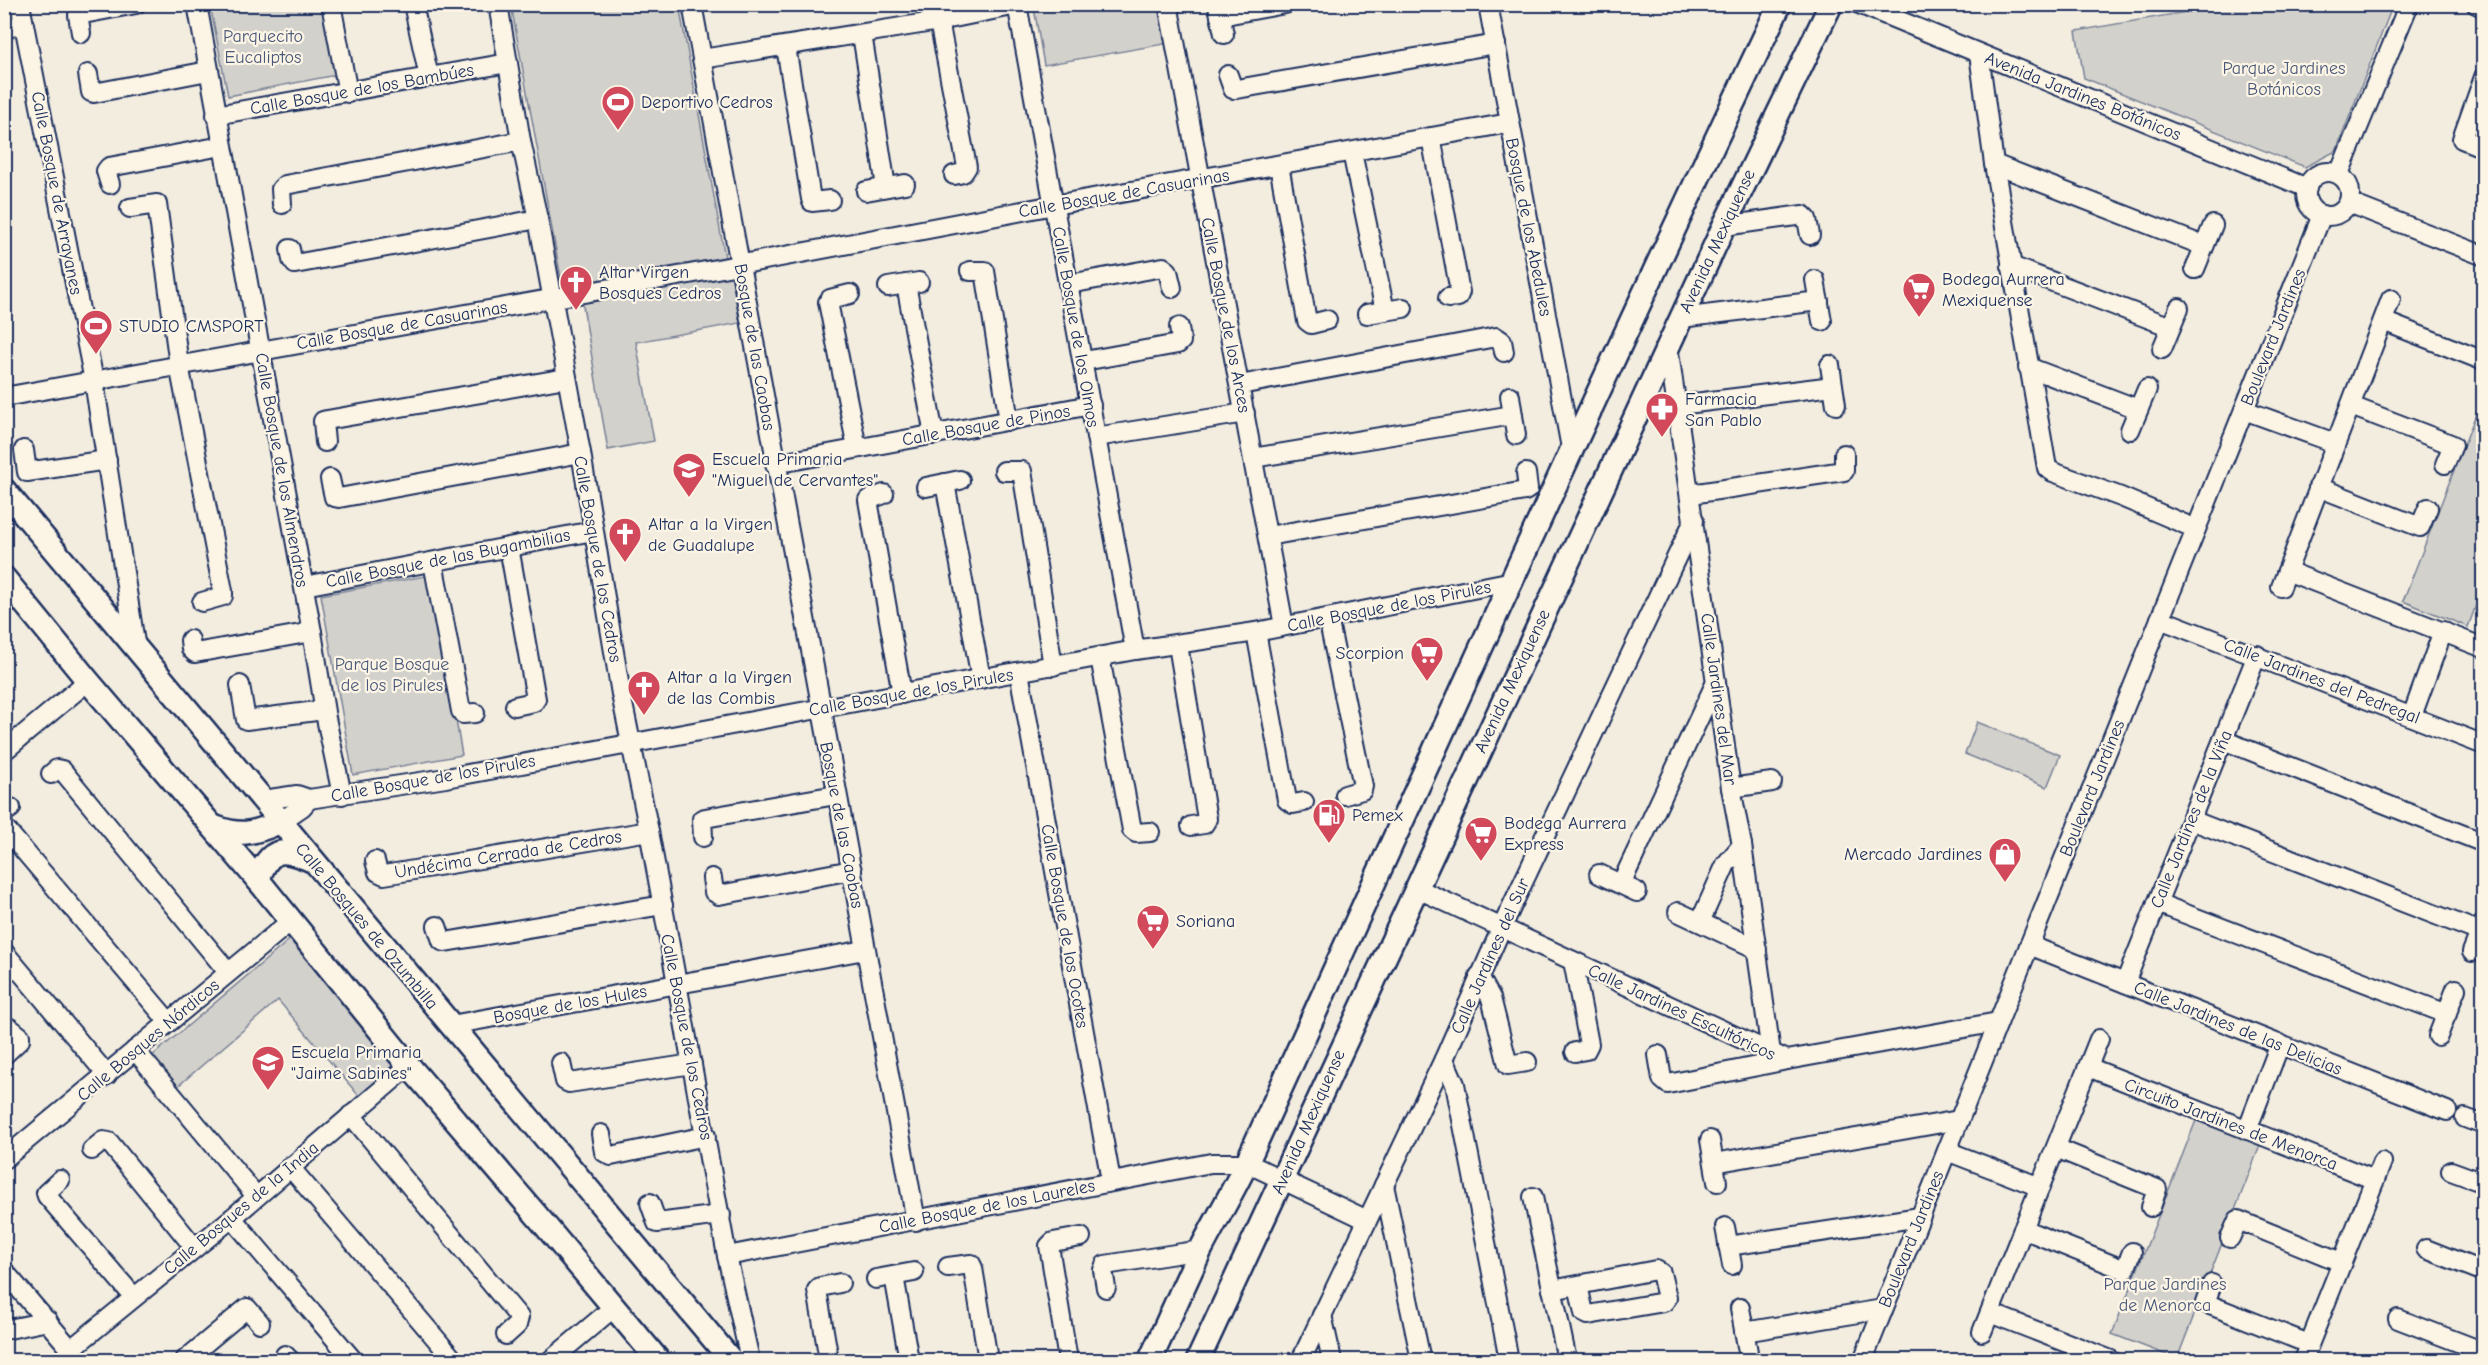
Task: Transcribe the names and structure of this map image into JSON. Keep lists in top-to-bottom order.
{
  "streets": {
    "main road": ["Avenida Mexiquense", "Calle Bosques de Ozumbilla"],
    "street": [
      "Calle Bosque de los Bambúes",
      "Avenida Jardines Botánicos",
      "Calle Bosque de Arrayanes",
      "Calle Bosque de Casuarinas",
      "Bosque de los Abedules",
      "Calle Bosque de los Arces",
      "Calle Bosque de los Olmos",
      "Boulevard Jardines",
      "Bosque de las Caobas",
      "Calle Bosque de Pinos",
      "Calle Bosque de los Almendros",
      "Calle Bosque de las Bugambilias",
      "Calle Bosque de los Cedros",
      "Calle Bosque de los Pirules",
      "Calle Jardines del Pedregal",
      "Calle Jardines del Mar",
      "Calle Jardines de la Viña",
      "Undécima Cerrada de Cedros",
      "Calle Bosque de los Ocotes",
      "Calle Jardines del Sur",
      "Bosque de los Hules",
      "Calle Jardines Escultóricos",
      "Calle Jardines de las Delicias",
      "Calle Bosques Nórdicos",
      "Circuito Jardines de Menorca",
      "Calle Bosque de los Laureles",
      "Calle Bosques de la India"
    ]
  },
  "crossings": [
    ["Calle Bosque de los Bambúes", "Calle Bosque de los Almendros"],
    ["Calle Bosque de los Bambúes", "Calle Bosque de los Cedros"],
    ["Avenida Jardines Botánicos", "Boulevard Jardines"],
    ["Calle Bosque de Arrayanes", "Calle Bosque de Casuarinas"],
    ["Calle Bosque de Arrayanes", "Calle Bosques de Ozumbilla"],
    ["Calle Bosque de Casuarinas", "Bosque de los Abedules"],
    ["Calle Bosque de Casuarinas", "Calle Bosque de los Arces"],
    ["Calle Bosque de Casuarinas", "Calle Bosque de los Olmos"],
    ["Calle Bosque de Casuarinas", "Bosque de las Caobas"],
    ["Calle Bosque de Casuarinas", "Calle Bosque de los Almendros"],
    ["Calle Bosque de Casuarinas", "Calle Bosque de los Cedros"],
    ["Avenida Mexiquense", "Calle Jardines del Mar"],
    ["Avenida Mexiquense", "Calle Jardines Escultóricos"],
    ["Calle Bosque de los Arces", "Calle Bosque de los Pirules"],
    ["Calle Bosque de los Olmos", "Calle Bosque de Pinos"],
    ["Calle Bosque de los Olmos", "Calle Bosque de los Pirules"],
    ["Boulevard Jardines", "Calle Jardines del Pedregal"],
    ["Boulevard Jardines", "Calle Jardines Escultóricos"],
    ["Boulevard Jardines", "Calle Jardines de las Delicias"],
    ["Bosque de las Caobas", "Calle Bosque de Pinos"],
    ["Bosque de las Caobas", "Calle Bosque de los Pirules"],
    ["Bosque de las Caobas", "Bosque de los Hules"],
    ["Bosque de las Caobas", "Calle Bosque de los Laureles"],
    ["Calle Bosque de los Almendros", "Calle Bosque de las Bugambilias"],
    ["Calle Bosque de los Almendros", "Calle Bosque de los Pirules"],
    ["Calle Bosque de las Bugambilias", "Calle Bosque de los Cedros"],
    ["Calle Bosque de los Cedros", "Calle Bosque de los Pirules"],
    ["Calle Bosque de los Cedros", "Undécima Cerrada de Cedros"],
    ["Calle Bosque de los Cedros", "Bosque de los Hules"],
    ["Calle Bosque de los Cedros", "Calle Bosque de los Laureles"],
    ["Calle Bosque de los Pirules", "Calle Bosques de Ozumbilla"],
    ["Calle Bosque de los Pirules", "Calle Bosque de los Ocotes"],
    ["Calle Jardines del Pedregal", "Calle Jardines de la Viña"],
    ["Calle Jardines del Mar", "Calle Jardines del Sur"],
    ["Calle Jardines del Mar", "Calle Jardines Escultóricos"],
    ["Calle Jardines de la Viña", "Calle Jardines de las Delicias"],
    ["Calle Bosques de Ozumbilla", "Bosque de los Hules"],
    ["Calle Bosque de los Ocotes", "Calle Bosque de los Laureles"],
    ["Calle Jardines del Sur", "Calle Jardines Escultóricos"]
  ],
  "parks": [
    "Parquecito Eucaliptos",
    "Parque Jardines Botánicos",
    "Parque Bosque de los Pirules",
    "Parque Jardines de Menorca"
  ],
  "places": {
    "sports": ["Deportivo Cedros", "STUDIO CMSPORT"],
    "church": ["Altar Virgen Bosques Cedros", "Altar a la Virgen de Guadalupe", "Altar a la Virgen de las Combis"],
    "supermarket": [
      "Bodega Aurrera Mexiquense",
      "Scorpion",
      "Bodega Aurrera Express",
      "Soriana"
    ],
    "pharmacy": ["Farmacia San Pablo"],
    "school or university": ["Escuela Primaria \"Miguel de Cervantes\"", "Escuela Primaria \"Jaime Sabines\""],
    "fuel station": ["Pemex"],
    "shop": ["Mercado Jardines"]
  }
}
